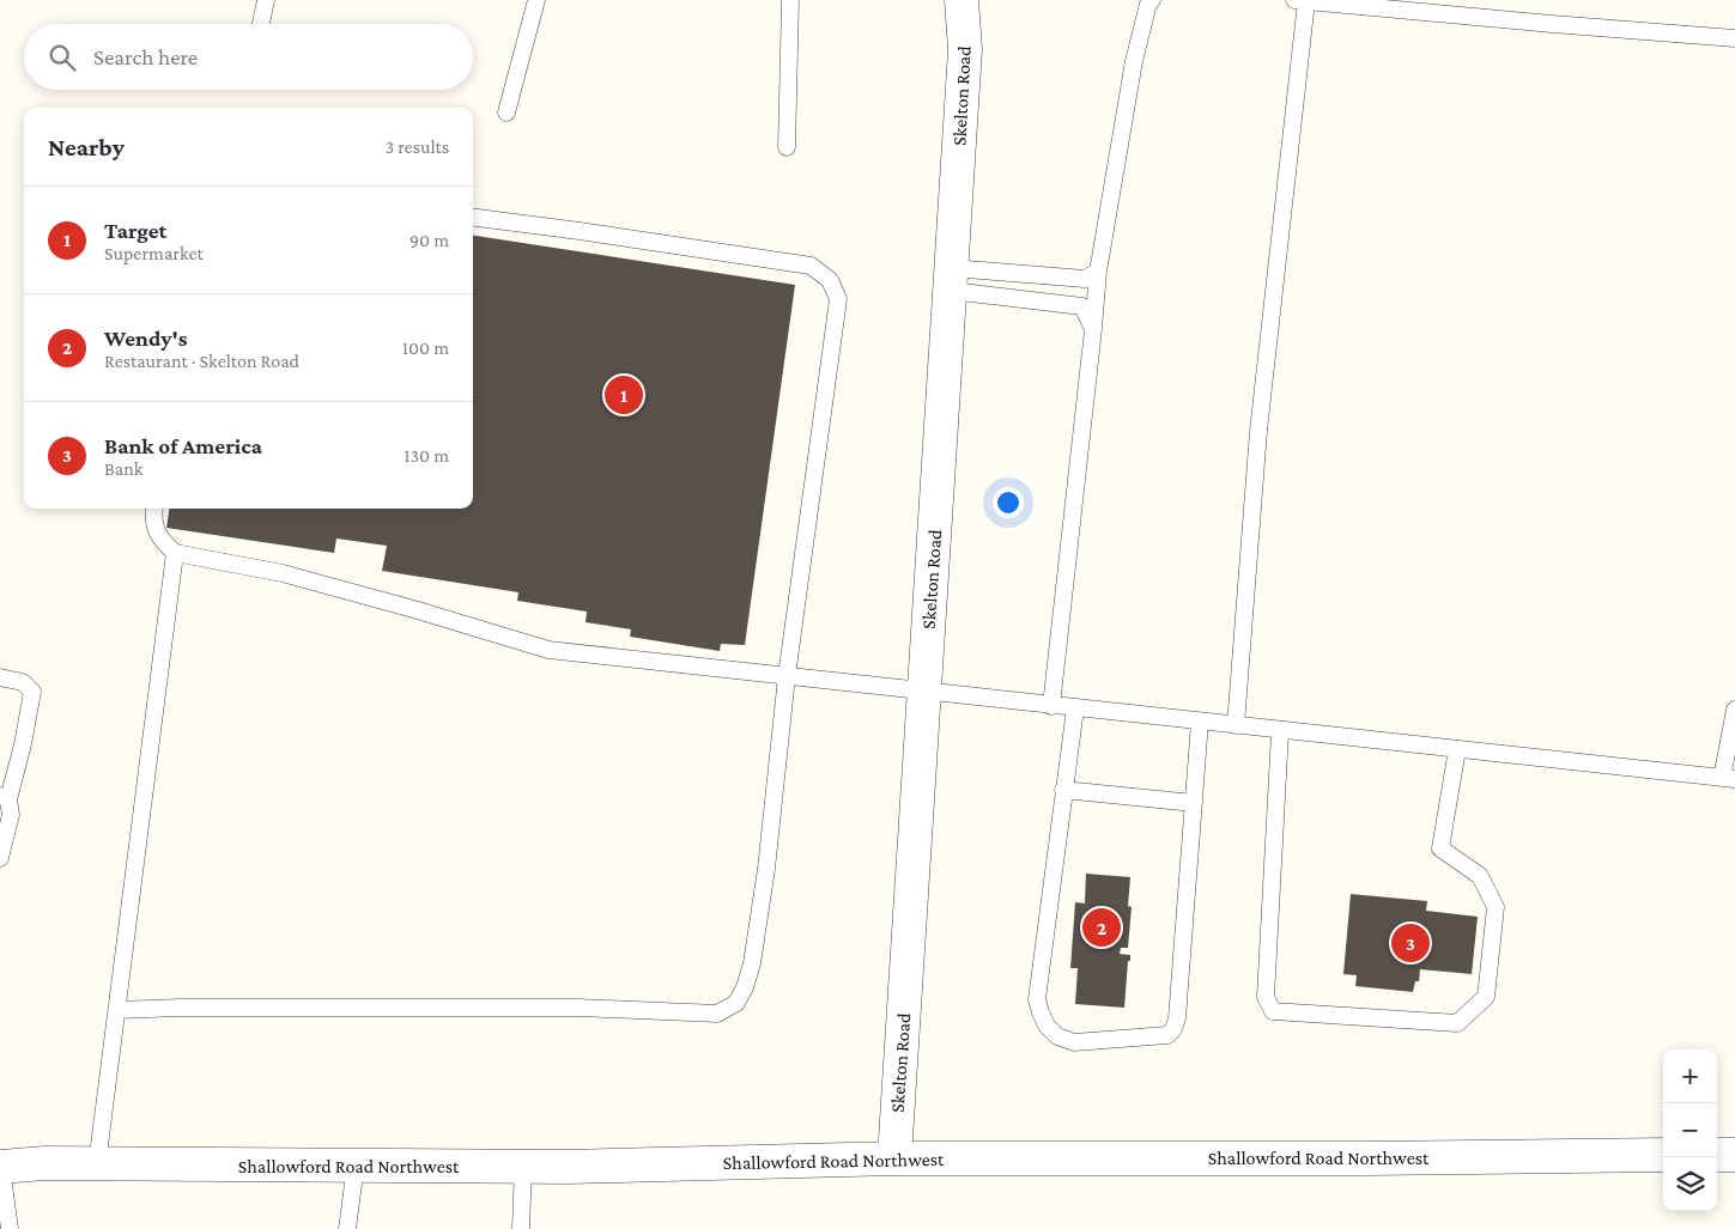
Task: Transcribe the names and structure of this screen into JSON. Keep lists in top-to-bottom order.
{
  "streets": {
    "street": ["Skelton Road", "Shallowford Road Northwest"]
  },
  "crossings": [
    ["Skelton Road", "Shallowford Road Northwest"]
  ],
  "page": {
    "search": "Search here",
    "heading": ["Nearby", "3 results"],
    "list": [
      {
        "mark": "1",
        "name": "Target",
        "note": "Supermarket",
        "value": "90 m"
      },
      {
        "mark": "2",
        "name": "Wendy's",
        "note": "Restaurant · Skelton Road",
        "value": "100 m"
      },
      {
        "mark": "3",
        "name": "Bank of America",
        "note": "Bank",
        "value": "130 m"
      }
    ],
    "pins": ["1", "2", "3"],
    "map_buttons": ["+", "−"]
  }
}
